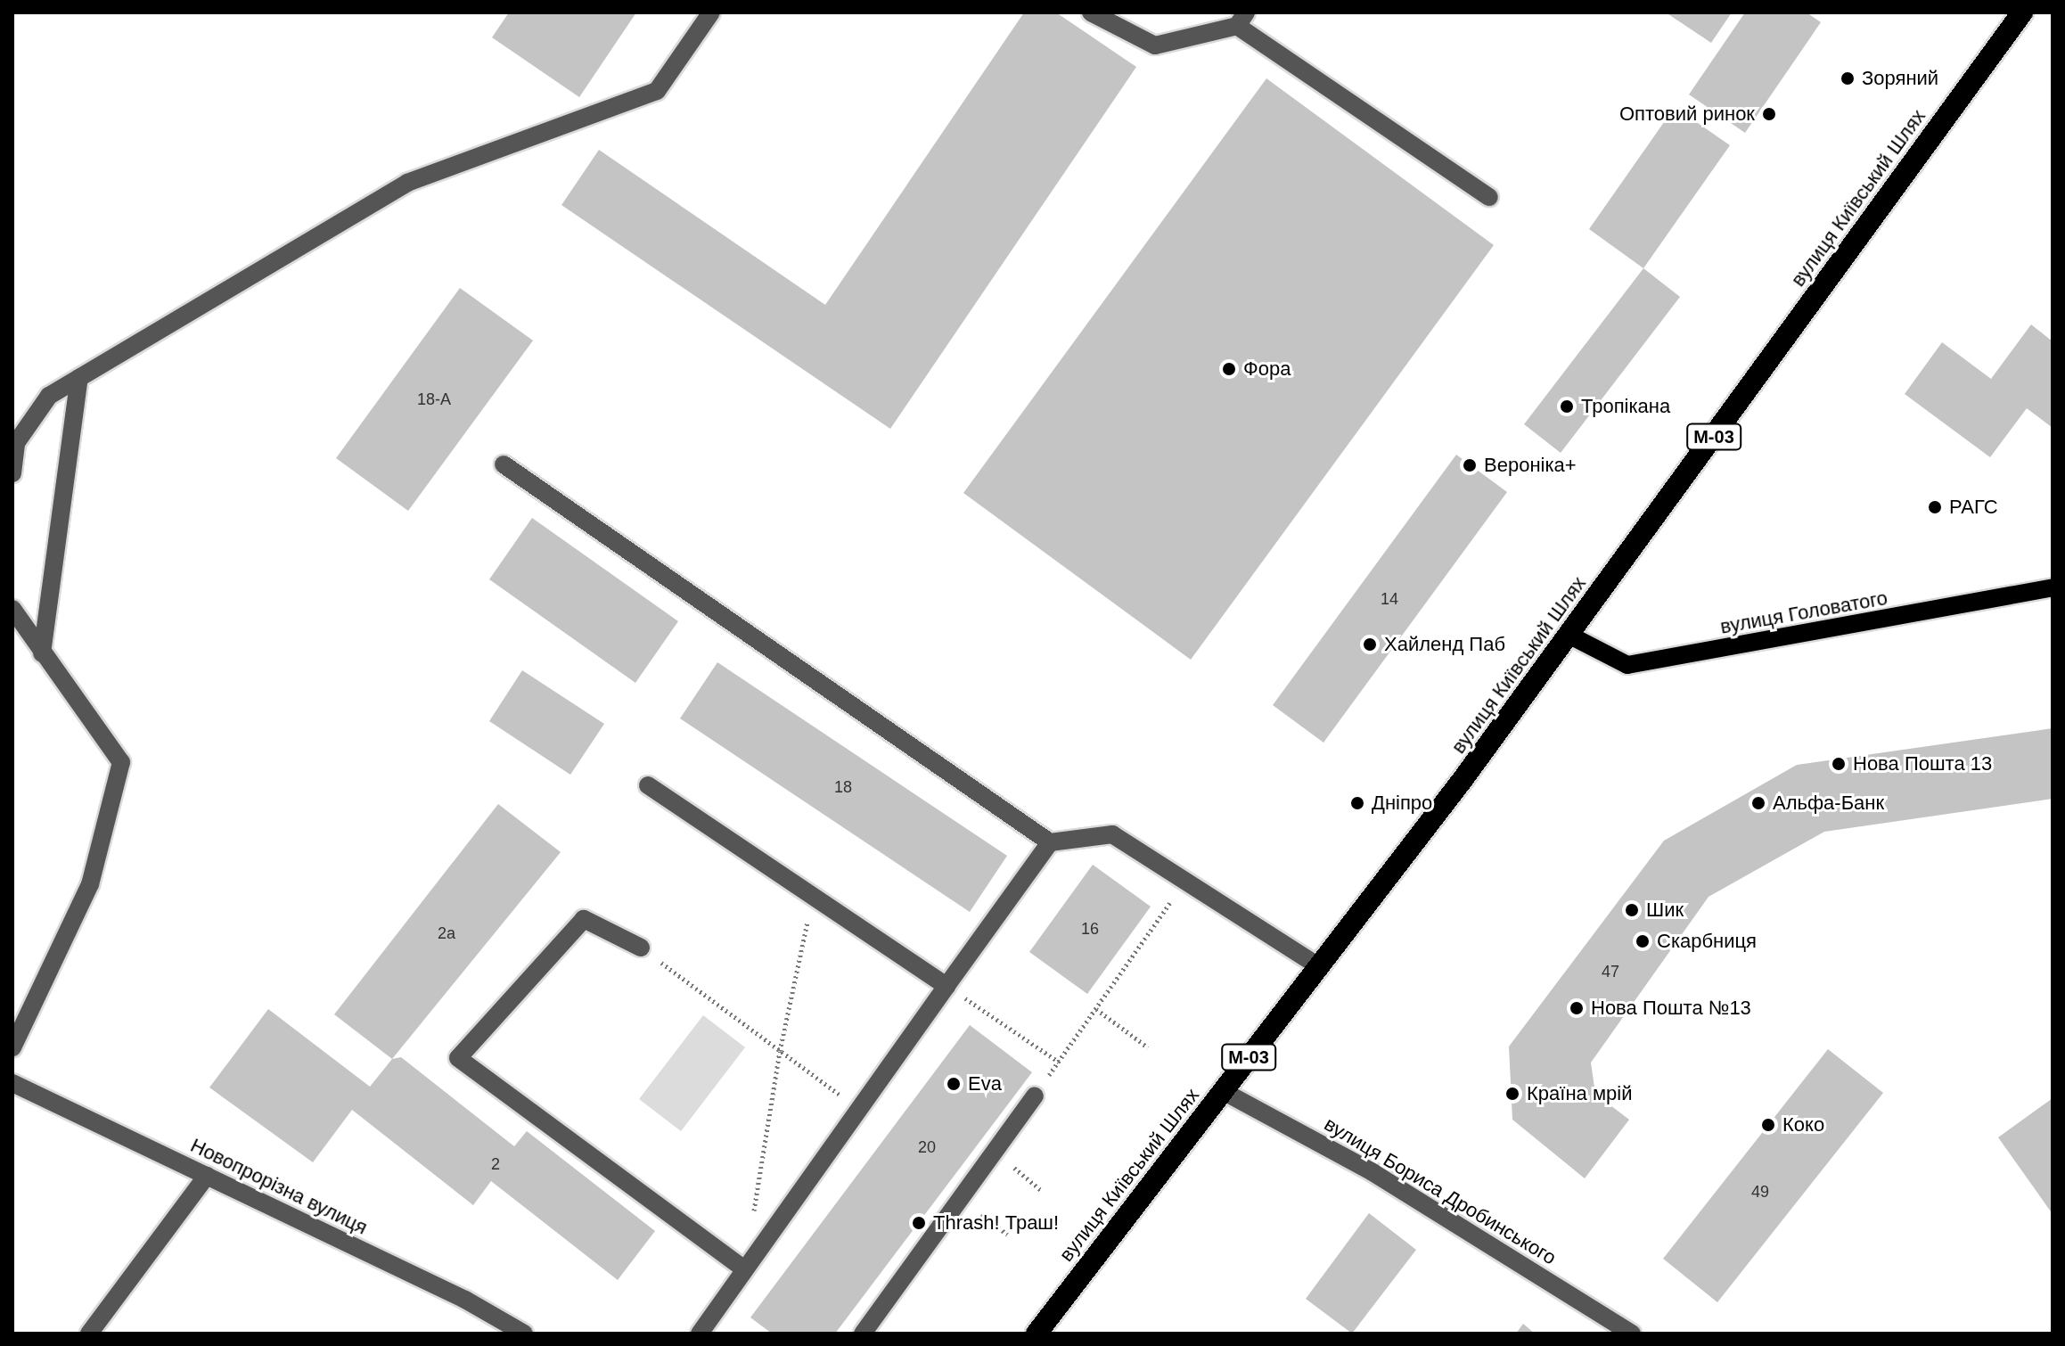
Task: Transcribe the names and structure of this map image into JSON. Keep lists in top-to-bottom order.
{
  "streets": {
    "highway": ["вулиця Київський Шлях", "М-03"],
    "main road": ["вулиця Головатого"],
    "street": ["Новопрорізна вулиця", "вулиця Бориса Дробинського"]
  },
  "crossings": [
    ["вулиця Київський Шлях", "вулиця Головатого"],
    ["вулиця Київський Шлях", "вулиця Бориса Дробинського"]
  ],
  "places": [
    "Зоряний",
    "Оптовий ринок",
    "Фора",
    "Тропікана",
    "Вероніка+",
    "РАГС",
    "Хайленд Паб",
    "Нова Пошта 13",
    "Дніпро",
    "Альфа-Банк",
    "Шик",
    "Скарбниця",
    "Нова Пошта №13",
    "Eva",
    "Країна мрій",
    "Коко",
    "Thrash! Траш!"
  ],
  "house_numbers": [
    "18-А",
    "14",
    "18",
    "16",
    "2а",
    "47",
    "20",
    "2",
    "49"
  ]
}
